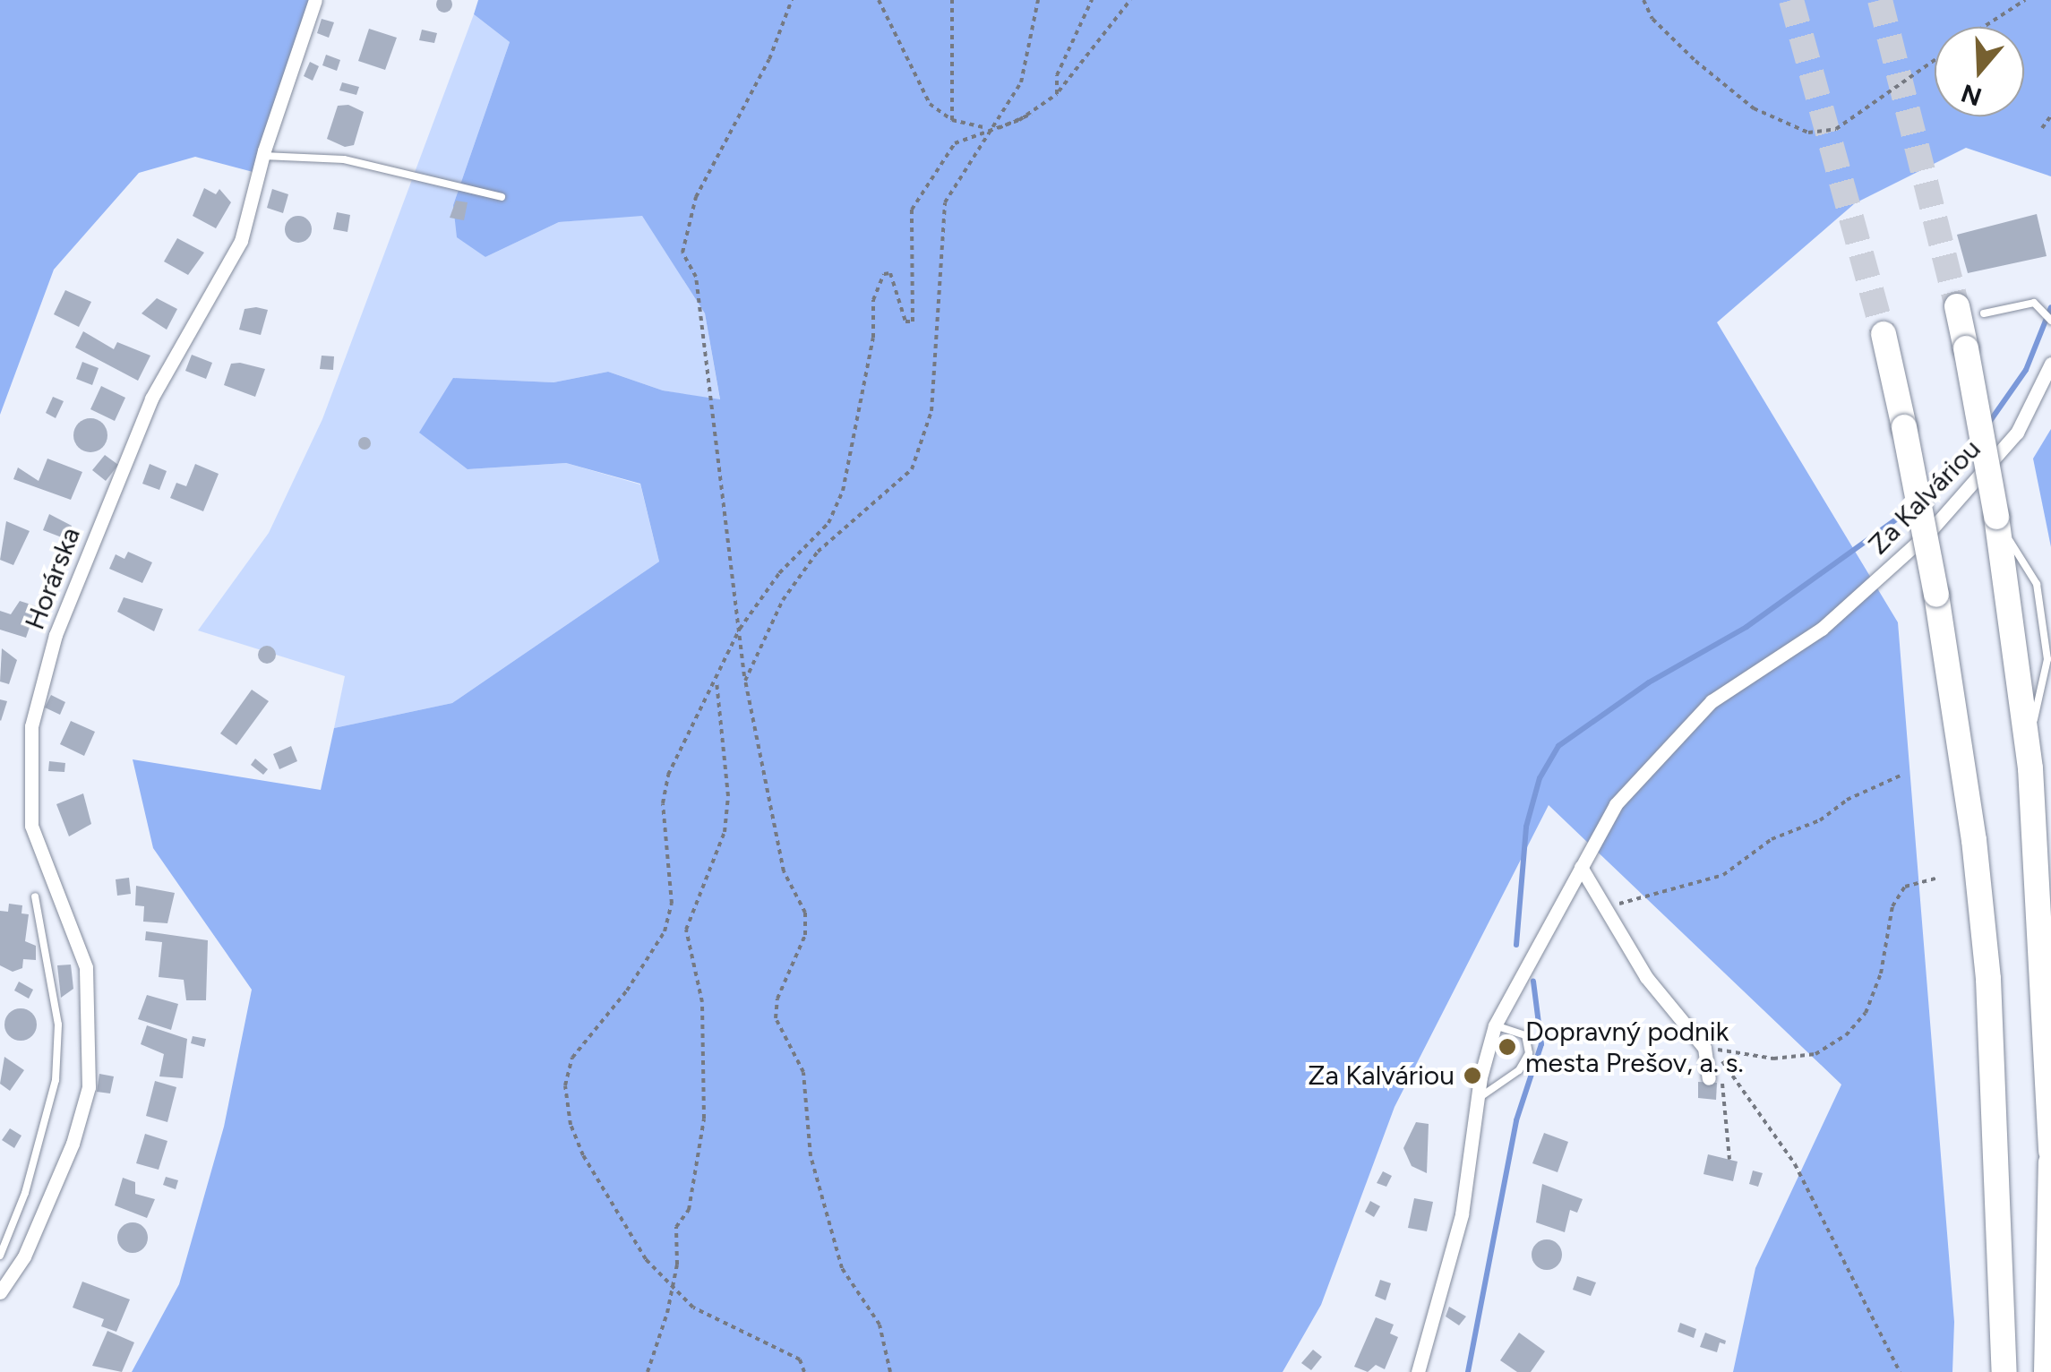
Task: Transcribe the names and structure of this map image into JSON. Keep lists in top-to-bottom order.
{
  "streets": {
    "street": ["Za Kalváriou", "Horárska"]
  },
  "places": ["Dopravný podnik mesta Prešov, a. s.", "Za Kalváriou"],
  "north": "bottom"
}
